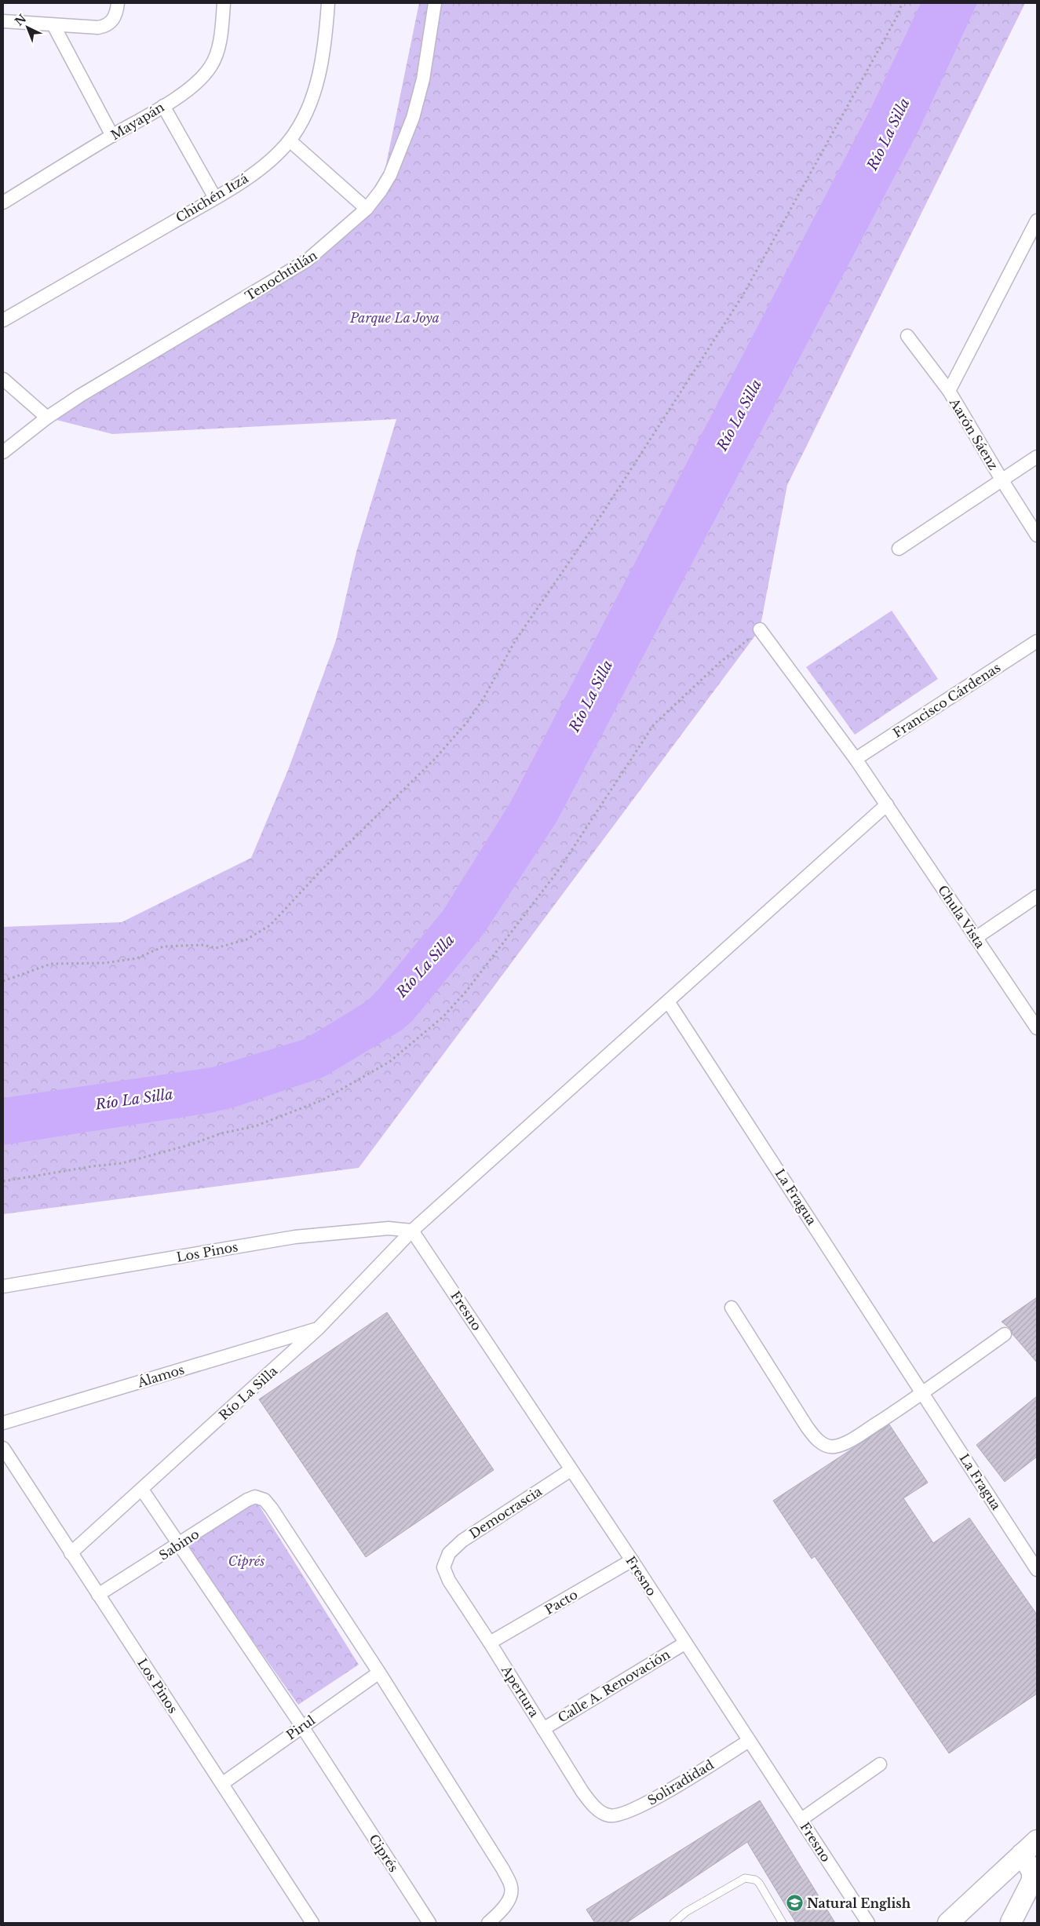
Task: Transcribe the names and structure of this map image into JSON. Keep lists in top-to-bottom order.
{
  "streets": {
    "street": [
      "Mayapán",
      "Chichén Itzá",
      "Tenochtitlán",
      "Aarón Sáenz",
      "Francisco Cárdenas",
      "Chula Vista",
      "La Fragua",
      "Los Pinos",
      "Fresno",
      "Álamos",
      "Río La Silla",
      "Democrascia",
      "Sabino",
      "Pacto",
      "Calle A. Renovación",
      "Apertura",
      "Pirul",
      "Soliradidad",
      "Ciprés"
    ]
  },
  "crossings": [
    ["Chula Vista", "Río La Silla"],
    ["La Fragua", "Río La Silla"],
    ["Los Pinos", "Fresno"],
    ["Los Pinos", "Río La Silla"],
    ["Los Pinos", "Sabino"],
    ["Los Pinos", "Pirul"],
    ["Fresno", "Río La Silla"],
    ["Fresno", "Democrascia"],
    ["Fresno", "Pacto"],
    ["Fresno", "Calle A. Renovación"],
    ["Fresno", "Soliradidad"],
    ["Álamos", "Río La Silla"],
    ["Río La Silla", "Ciprés"],
    ["Democrascia", "Apertura"],
    ["Sabino", "Pirul"],
    ["Sabino", "Ciprés"],
    ["Pacto", "Apertura"],
    ["Calle A. Renovación", "Apertura"],
    ["Apertura", "Soliradidad"],
    ["Pirul", "Ciprés"]
  ],
  "water": ["Río La Silla"],
  "parks": ["Parque La Joya", "Ciprés"],
  "places": {
    "school or university": ["Natural English"]
  },
  "north": "top left"
}
